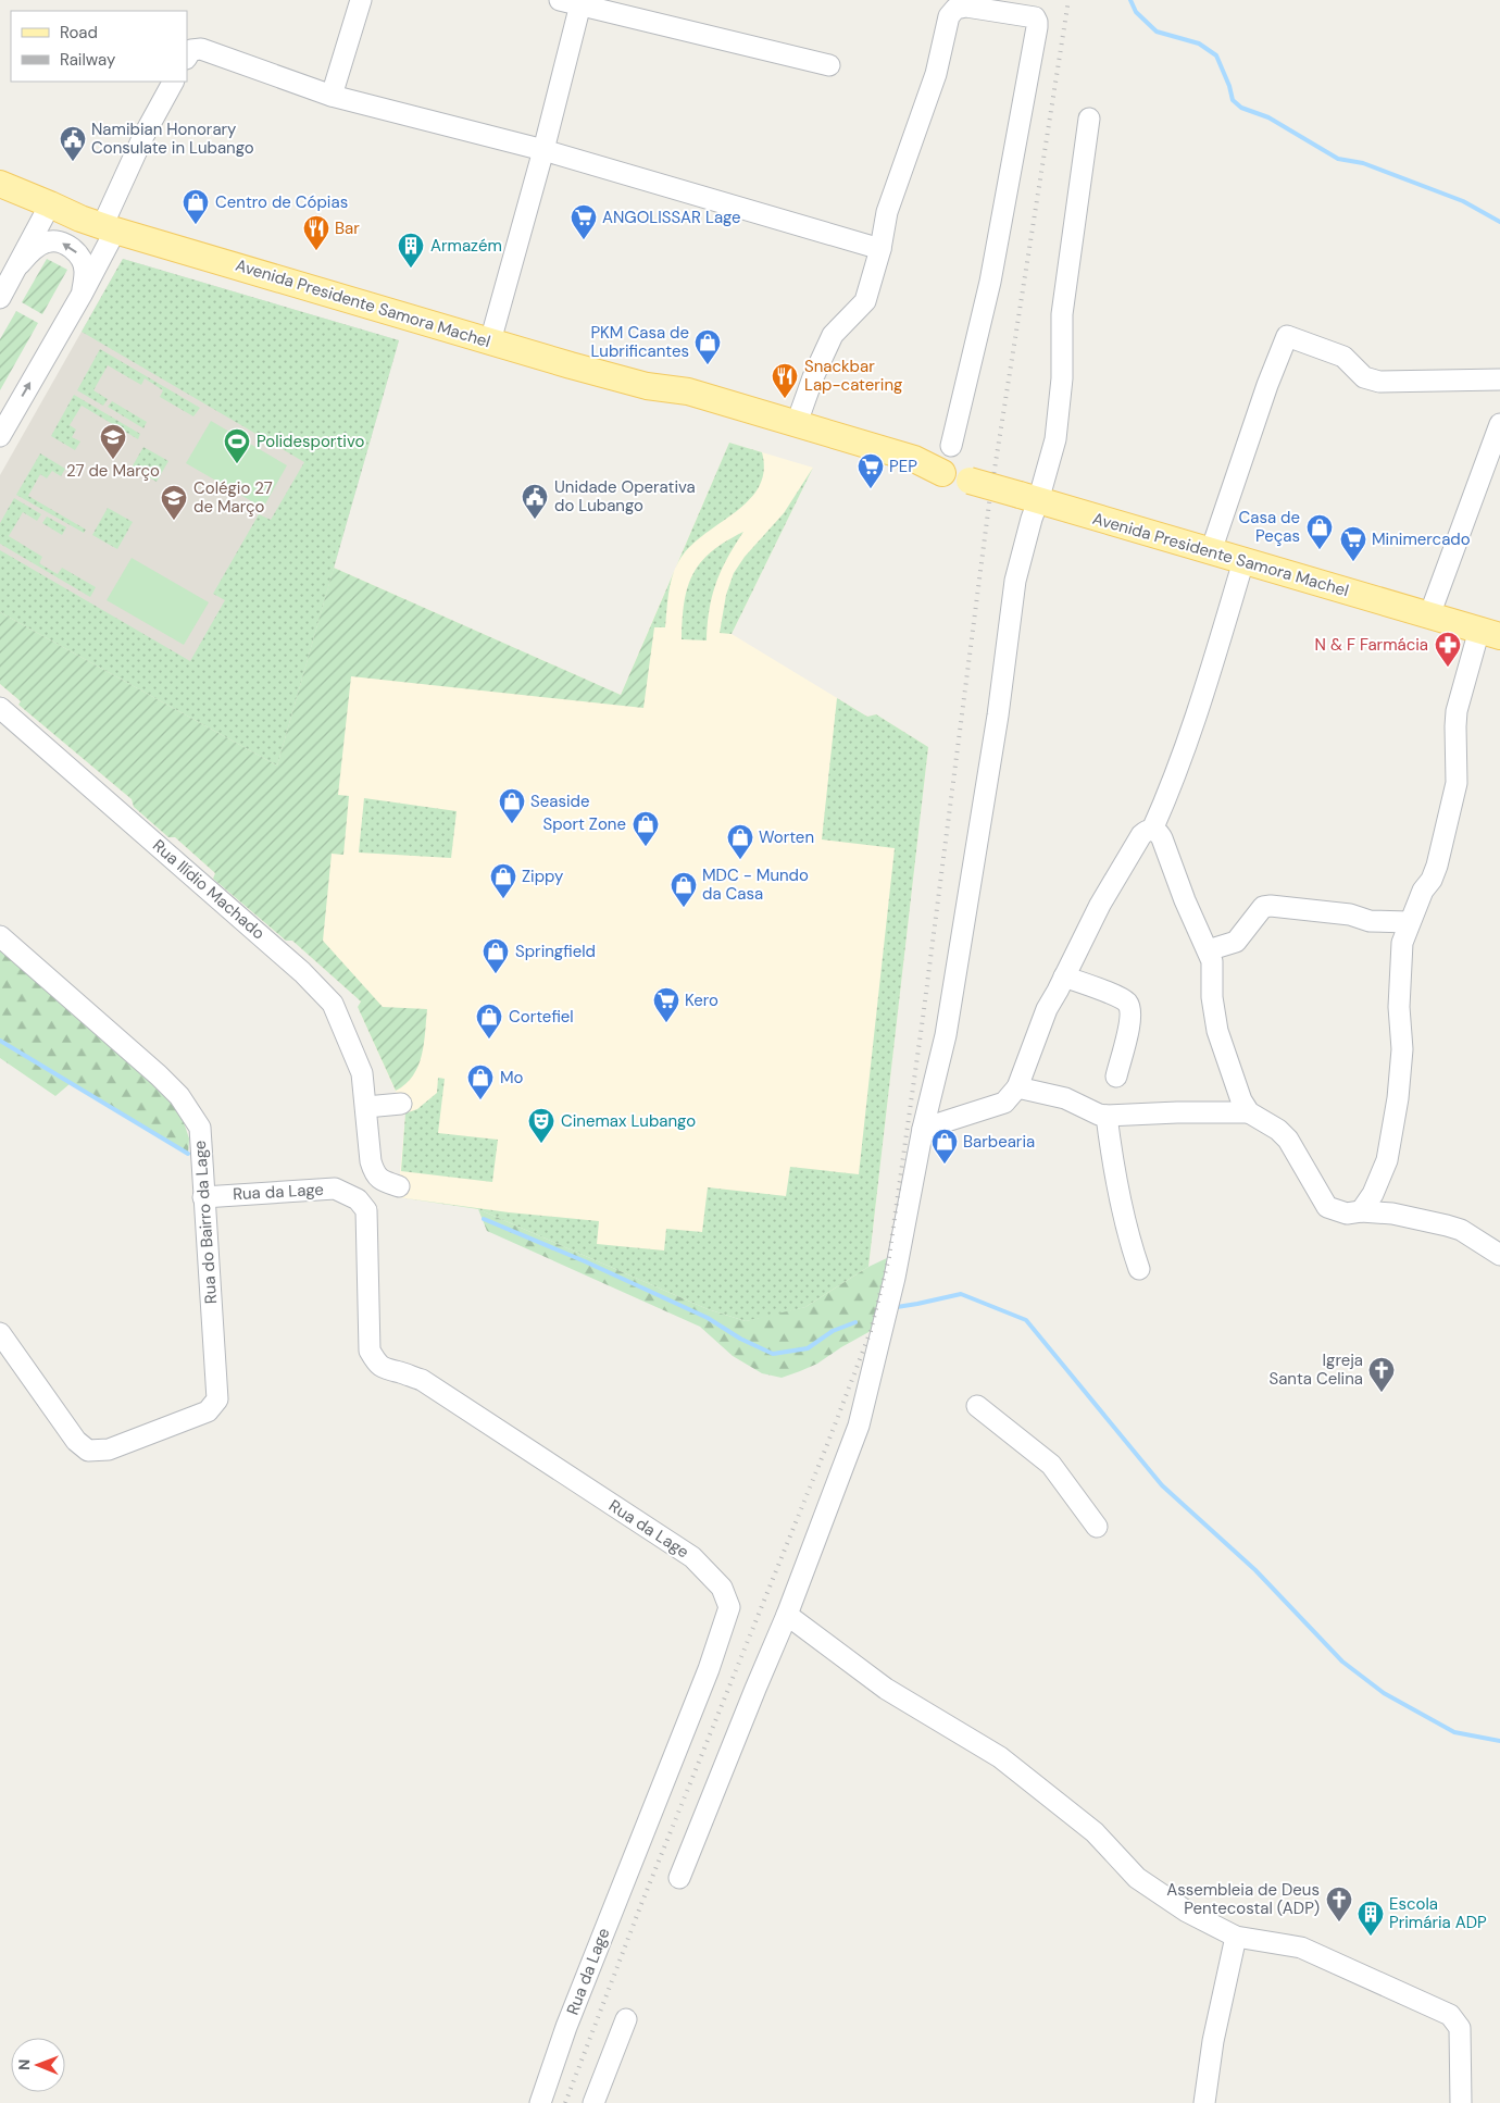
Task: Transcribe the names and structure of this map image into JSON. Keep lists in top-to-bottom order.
{
  "streets": {
    "main road": ["Avenida Presidente Samora Machel"],
    "street": ["Rua Ilídio Machado", "Rua da Lage", "Rua do Bairro da Lage"]
  },
  "crossings": [
    ["Rua da Lage", "Rua do Bairro da Lage"]
  ],
  "places": {
    "public building": ["Namibian Honorary Consulate in Lubango", "Unidade Operativa do Lubango"],
    "shop": [
      "Centro de Cópias",
      "PKM Casa de Lubrificantes",
      "Casa de Peças",
      "Seaside",
      "Sport Zone",
      "Worten",
      "Zippy",
      "MDC - Mundo da Casa",
      "Springfield",
      "Cortefiel",
      "Mo",
      "Barbearia"
    ],
    "supermarket": [
      "ANGOLISSAR Lage",
      "PEP",
      "Minimercado",
      "Kero"
    ],
    "restaurant": ["Bar", "Snackbar Lap-catering"],
    "building": ["Armazém", "Escola Primária ADP"],
    "school or university": ["27 de Março", "Colégio 27 de Março"],
    "sports": ["Polidesportivo"],
    "pharmacy": ["N & F Farmácia"],
    "theatre": ["Cinemax Lubango"],
    "church": ["Igreja Santa Celina", "Assembleia de Deus Pentecostal (ADP)"]
  },
  "legend": ["Road", "Railway"],
  "north": "left"
}
